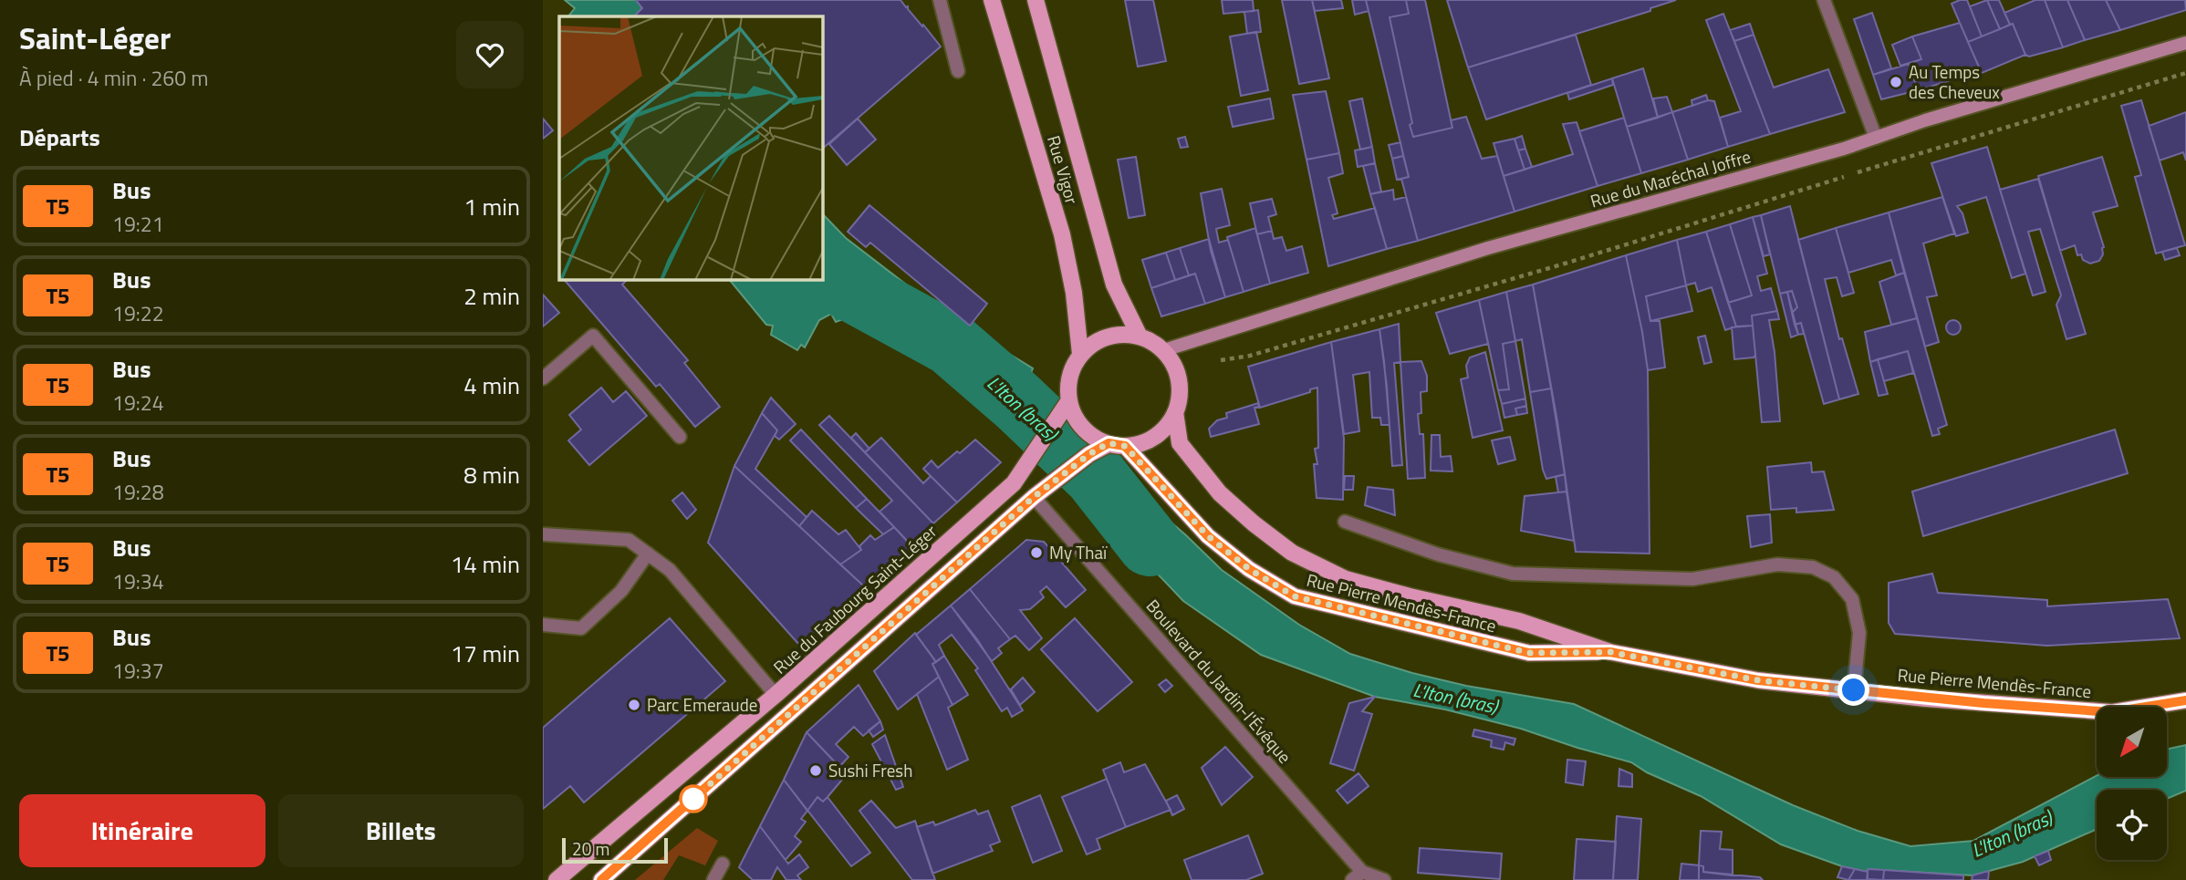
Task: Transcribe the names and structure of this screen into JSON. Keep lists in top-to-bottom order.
{
  "streets": {
    "main road": [
      "Rue Vigor",
      "Rue du Maréchal Joffre",
      "Rue du Faubourg Saint-Léger",
      "Rue Pierre Mendès-France"
    ],
    "street": ["Boulevard du Jardin-l'Évêque"]
  },
  "crossings": [
    ["Rue Vigor", "Rue du Maréchal Joffre"],
    ["Rue Vigor", "Rue du Faubourg Saint-Léger"],
    ["Rue Vigor", "Rue Pierre Mendès-France"],
    ["Rue du Maréchal Joffre", "Rue du Faubourg Saint-Léger"],
    ["Rue du Maréchal Joffre", "Rue Pierre Mendès-France"],
    ["Rue du Faubourg Saint-Léger", "Rue Pierre Mendès-France"]
  ],
  "water": ["L'Iton (bras)"],
  "places": [
    "Au Temps des Cheveux",
    "My Thaï",
    "Parc Emeraude",
    "Sushi Fresh"
  ],
  "lines": ["bus line T5"],
  "scale_bar": "20 m",
  "north": "bottom left",
  "page": {
    "heading": [
      ["Saint-Léger", "À pied · 4 min · 260 m"],
      "Départs"
    ],
    "list": [
      {
        "mark": "T5",
        "name": "Bus",
        "note": "19:21",
        "value": "1 min"
      },
      {
        "mark": "T5",
        "name": "Bus",
        "note": "19:22",
        "value": "2 min"
      },
      {
        "mark": "T5",
        "name": "Bus",
        "note": "19:24",
        "value": "4 min"
      },
      {
        "mark": "T5",
        "name": "Bus",
        "note": "19:28",
        "value": "8 min"
      },
      {
        "mark": "T5",
        "name": "Bus",
        "note": "19:34",
        "value": "14 min"
      },
      {
        "mark": "T5",
        "name": "Bus",
        "note": "19:37",
        "value": "17 min"
      }
    ],
    "buttons": ["Itinéraire", "Billets"],
    "scale": "20 m"
  }
}
